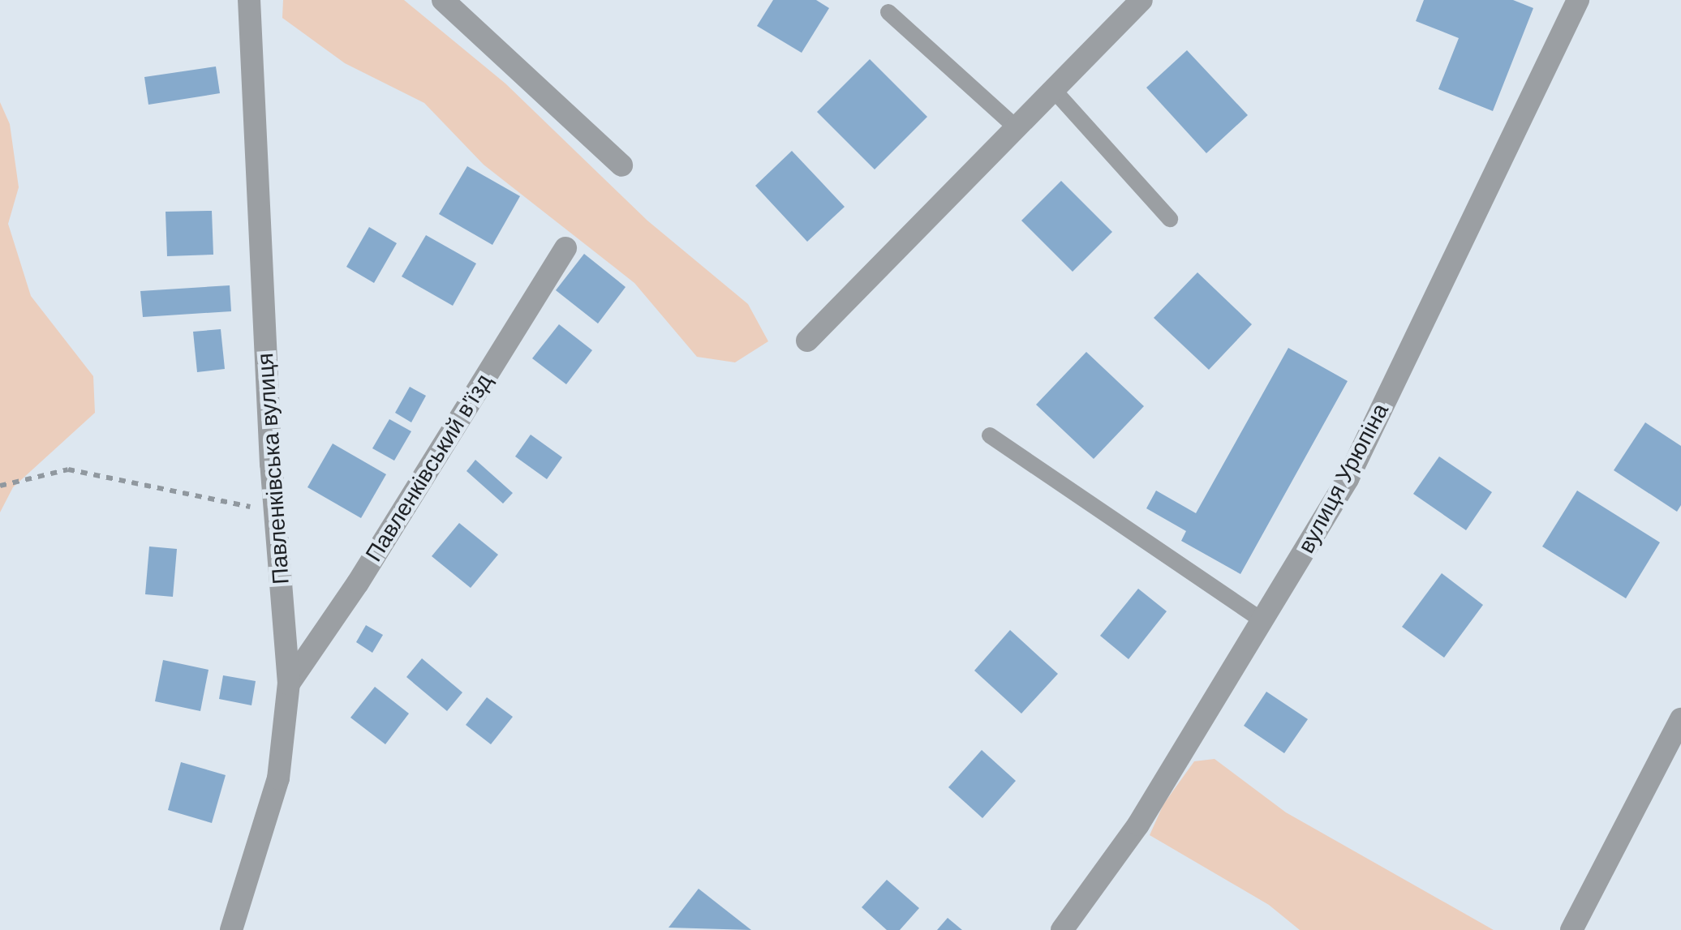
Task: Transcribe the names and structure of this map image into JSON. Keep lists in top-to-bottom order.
{
  "streets": {
    "street": ["Павленківський в'їзд", "Павленківська вулиця", "вулиця Урюпіна"]
  },
  "crossings": [
    ["Павленківський в'їзд", "Павленківська вулиця"]
  ]
}
